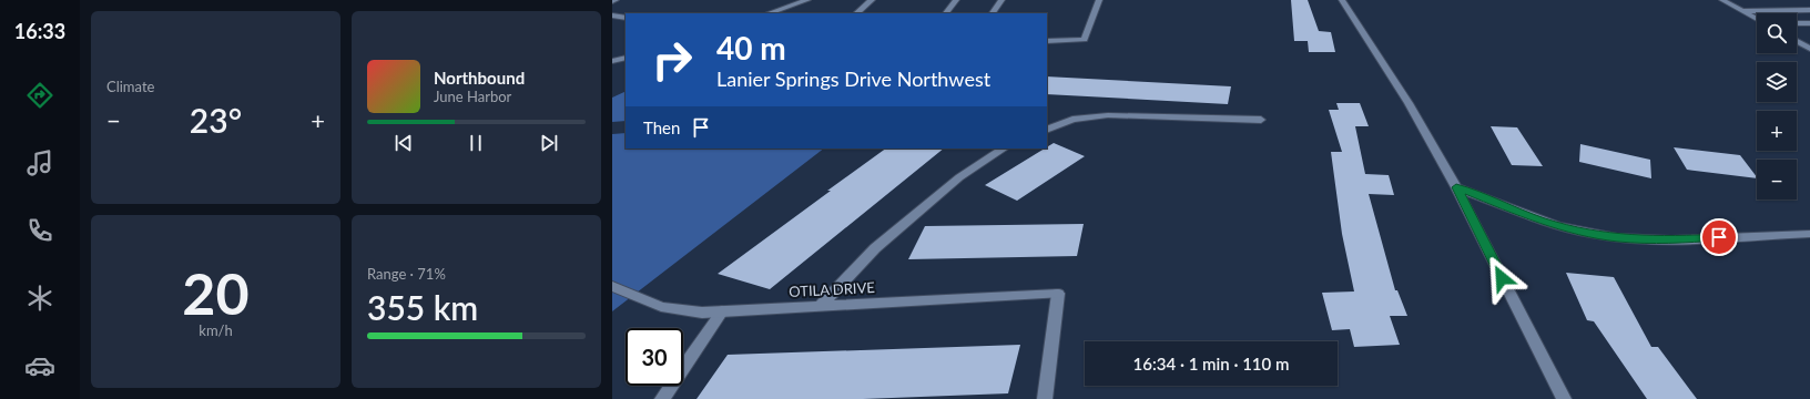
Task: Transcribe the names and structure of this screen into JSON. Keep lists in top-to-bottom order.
{
  "streets": {
    "street": ["OTILA DRIVE"]
  },
  "page": {
    "tabs": "16:33",
    "tile": [
      "Climate",
      ["20", "km/h"],
      ["Range · 71%", "355 km"]
    ],
    "map_buttons": ["+", "−"],
    "turn": ["40 m", "Lanier Springs Drive Northwest"],
    "song": ["Northbound", "June Harbor"],
    "heat": ["−", "23°", "+"],
    "then": "Then",
    "limit": "30",
    "trip": "16:34 · 1 min · 110 m"
  }
}
